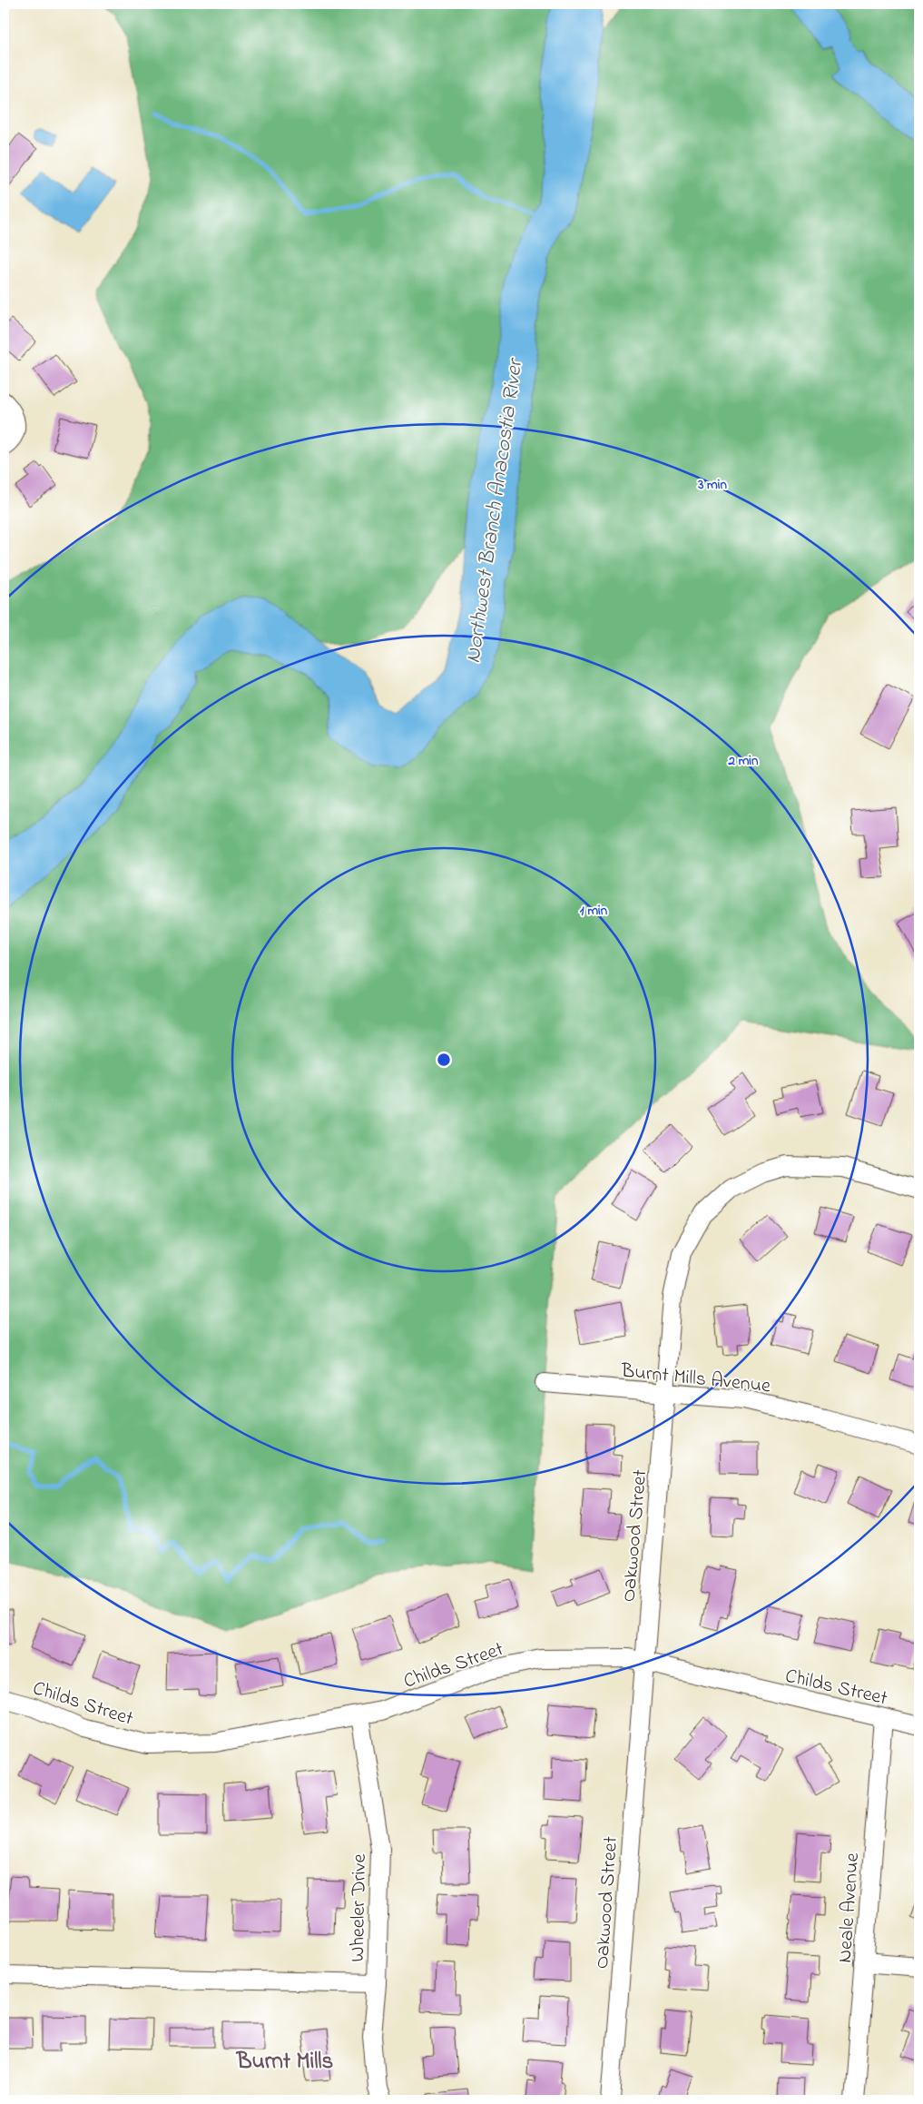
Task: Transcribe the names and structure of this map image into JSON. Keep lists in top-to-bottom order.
{
  "streets": {
    "street": [
      "Burnt Mills Avenue",
      "Oakwood Street",
      "Childs Street",
      "Wheeler Drive",
      "Neale Avenue"
    ]
  },
  "crossings": [
    ["Burnt Mills Avenue", "Oakwood Street"],
    ["Oakwood Street", "Childs Street"],
    ["Childs Street", "Wheeler Drive"],
    ["Childs Street", "Neale Avenue"]
  ],
  "districts": ["Burnt Mills"],
  "water": ["Northwest Branch Anacostia River"],
  "rings": ["3 min", "2 min", "1 min"]
}
